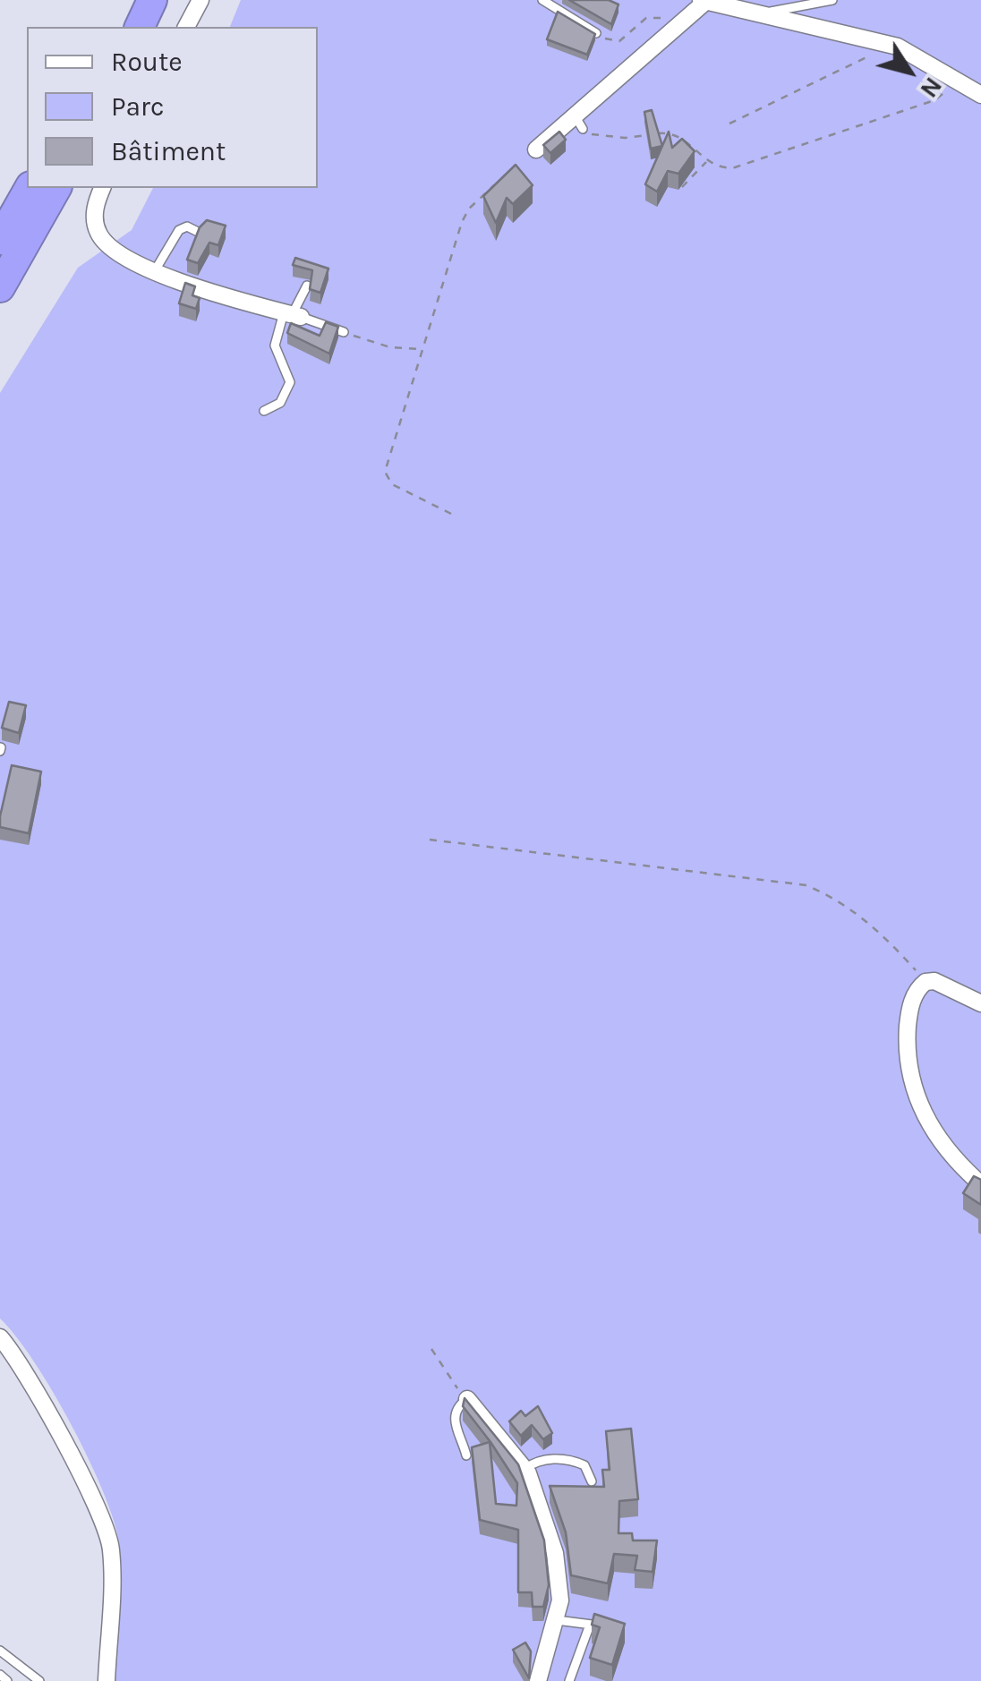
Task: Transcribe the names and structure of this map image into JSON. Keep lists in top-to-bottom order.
{
  "legend": ["Route", "Parc", "Bâtiment"],
  "north": "bottom right"
}
